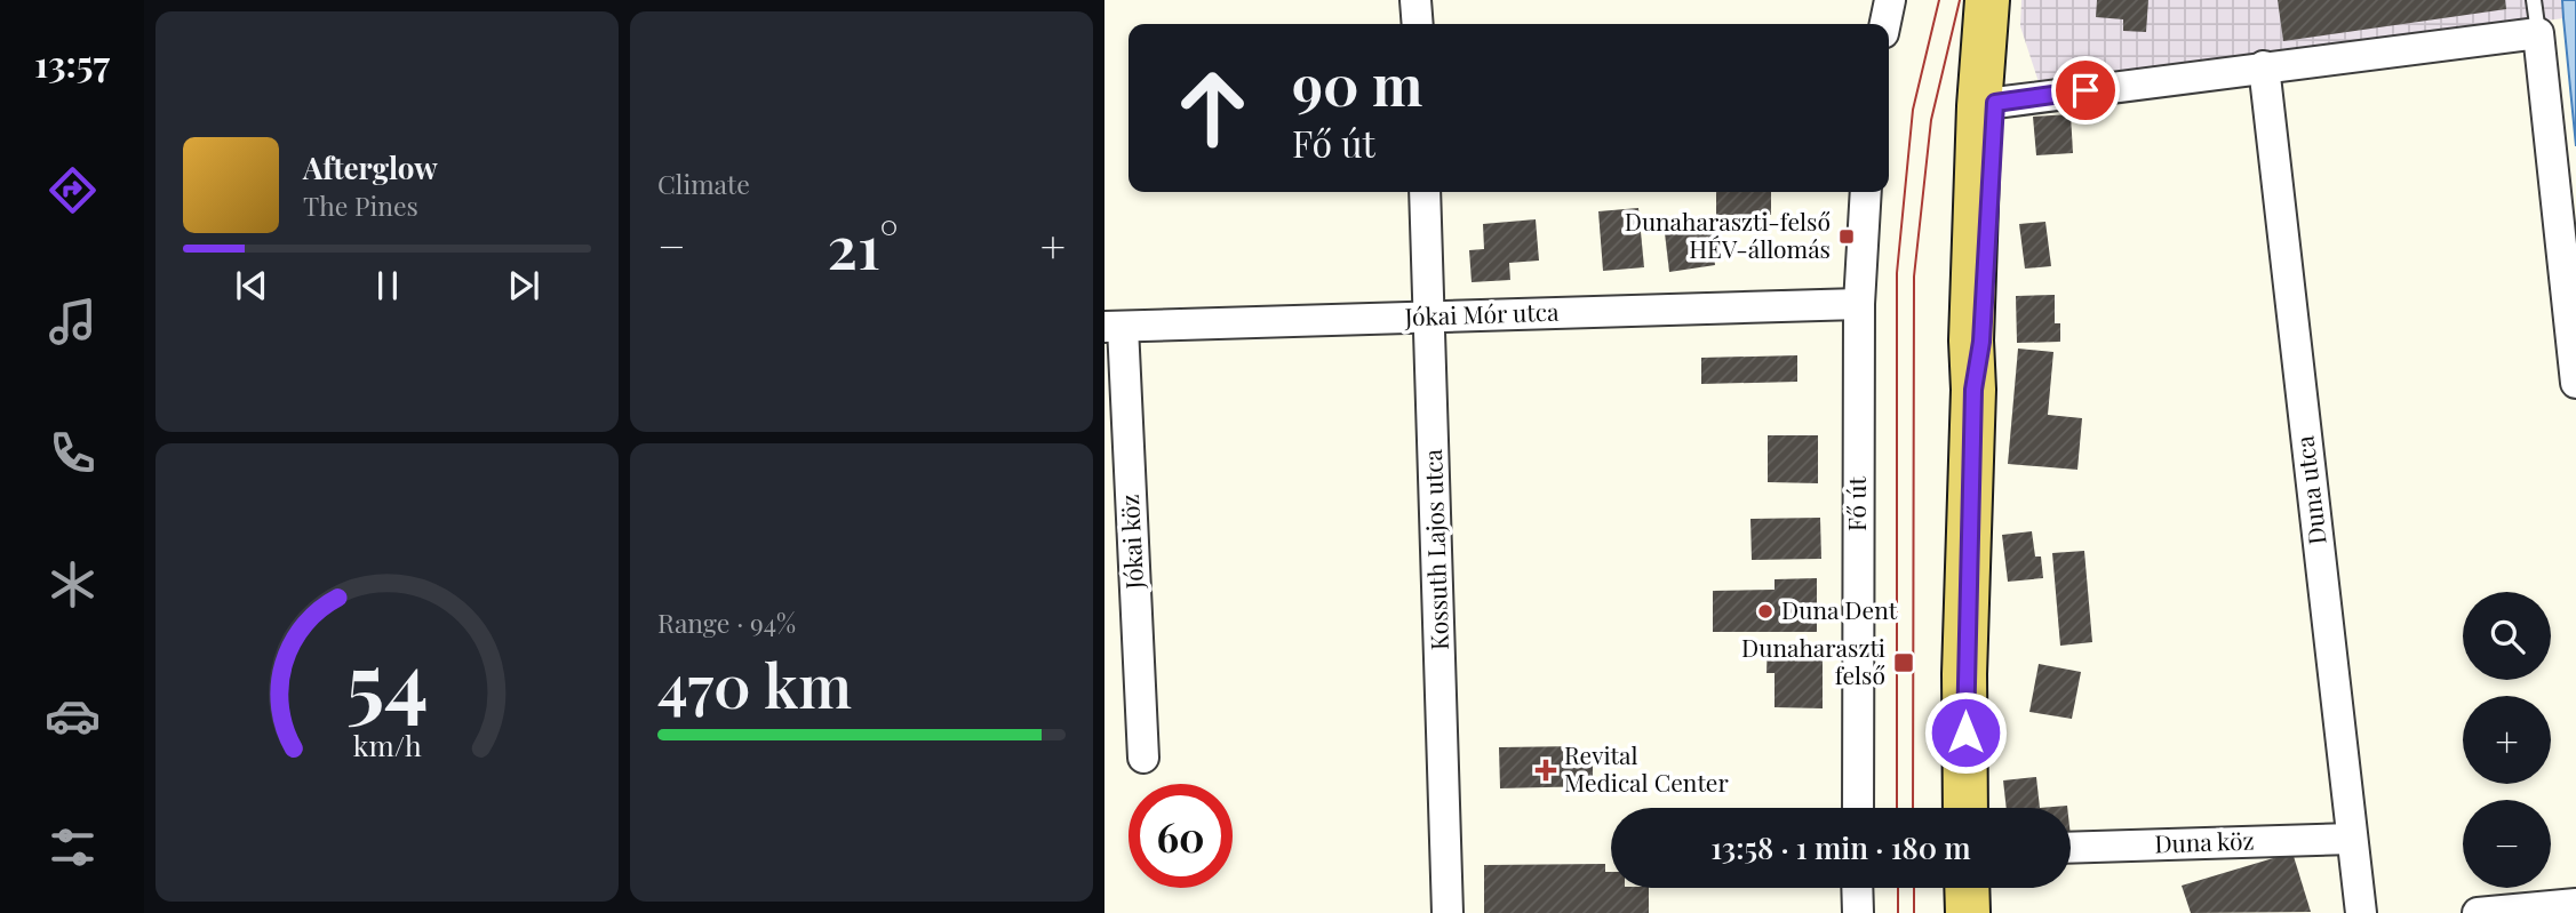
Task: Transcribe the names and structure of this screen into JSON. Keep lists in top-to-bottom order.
{
  "streets": {
    "street": [
      "Jókai Mór utca",
      "Duna utca",
      "Fő út",
      "Jókai köz",
      "Kossuth Lajos utca",
      "Duna köz"
    ]
  },
  "crossings": [
    ["Jókai Mór utca", "Fő út"],
    ["Jókai Mór utca", "Jókai köz"],
    ["Jókai Mór utca", "Kossuth Lajos utca"],
    ["Duna utca", "Duna köz"]
  ],
  "places": {
    "transit": ["Dunaharaszti-felső HÉV-állomás", "Dunaharaszti felső"],
    "other": ["Duna Dent"],
    "health": ["Revital Medical Center"]
  },
  "page": {
    "tabs": "13:57",
    "tile": [
      "Climate",
      ["Range · 94%", "470 km"]
    ],
    "turn": ["90 m", "Fő út"],
    "song": ["Afterglow", "The Pines"],
    "heat": ["−", "21°", "+"],
    "map_buttons": ["+", "−"],
    "limit": "60",
    "trip": "13:58 · 1 min · 180 m",
    "gauge": ["54", "km/h"]
  }
}
